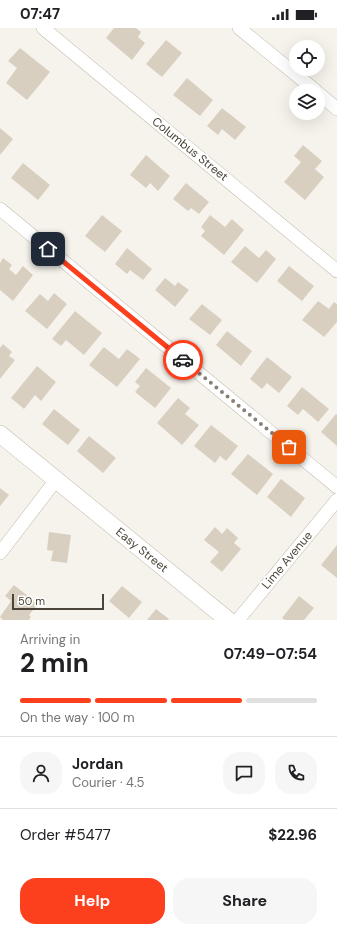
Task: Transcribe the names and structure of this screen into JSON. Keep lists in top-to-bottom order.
{
  "streets": {
    "street": ["Columbus Street", "Easy Street", "Lime Avenue"]
  },
  "scale_bar": "50 m",
  "page": {
    "status": "07:47",
    "scale": "50 m",
    "heading": ["2 min", "Arriving in", "07:49–07:54"],
    "panel": [
      "Jordan",
      "Courier · 4.5",
      "Order #5477",
      "$22.96"
    ],
    "bar": "On the way · 100 m",
    "buttons": ["Help", "Share"]
  }
}
